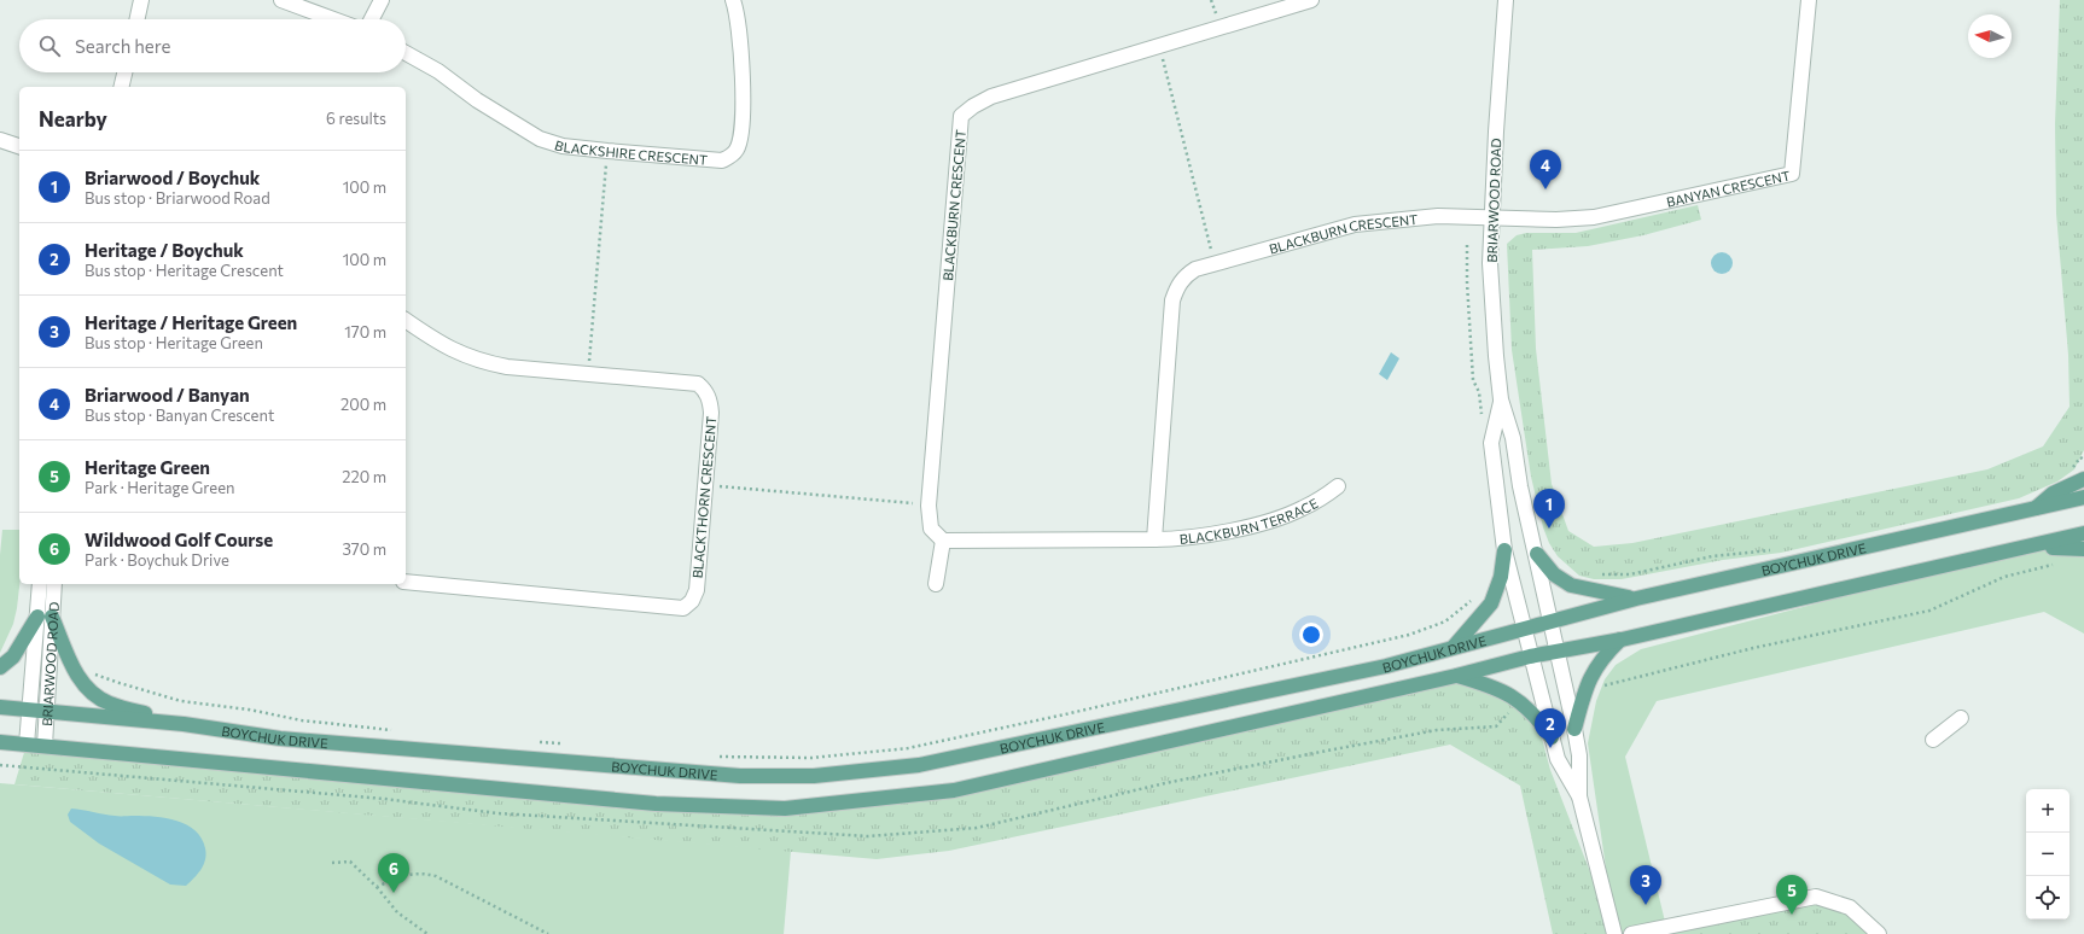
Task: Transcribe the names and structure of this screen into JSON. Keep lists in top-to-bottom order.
{
  "streets": {
    "main road": ["BOYCHUK DRIVE"],
    "street": [
      "BLACKSHIRE CRESCENT",
      "BANYAN CRESCENT",
      "BRIARWOOD ROAD",
      "BLACKBURN CRESCENT",
      "BLACKTHORN CRESCENT",
      "BLACKBURN TERRACE"
    ]
  },
  "crossings": [
    ["BANYAN CRESCENT", "BRIARWOOD ROAD"],
    ["BANYAN CRESCENT", "BLACKBURN CRESCENT"],
    ["BRIARWOOD ROAD", "BLACKBURN CRESCENT"],
    ["BRIARWOOD ROAD", "BOYCHUK DRIVE"],
    ["BLACKBURN CRESCENT", "BLACKBURN TERRACE"]
  ],
  "north": "left",
  "page": {
    "search": "Search here",
    "heading": ["Nearby", "6 results"],
    "pins": [
      "4",
      "1",
      "2",
      "6",
      "3",
      "5"
    ],
    "list": [
      {
        "mark": "1",
        "name": "Briarwood / Boychuk",
        "note": "Bus stop · Briarwood Road",
        "value": "100 m"
      },
      {
        "mark": "2",
        "name": "Heritage / Boychuk",
        "note": "Bus stop · Heritage Crescent",
        "value": "100 m"
      },
      {
        "mark": "3",
        "name": "Heritage / Heritage Green",
        "note": "Bus stop · Heritage Green",
        "value": "170 m"
      },
      {
        "mark": "4",
        "name": "Briarwood / Banyan",
        "note": "Bus stop · Banyan Crescent",
        "value": "200 m"
      },
      {
        "mark": "5",
        "name": "Heritage Green",
        "note": "Park · Heritage Green",
        "value": "220 m"
      },
      {
        "mark": "6",
        "name": "Wildwood Golf Course",
        "note": "Park · Boychuk Drive",
        "value": "370 m"
      }
    ],
    "map_buttons": ["+", "−"]
  }
}
